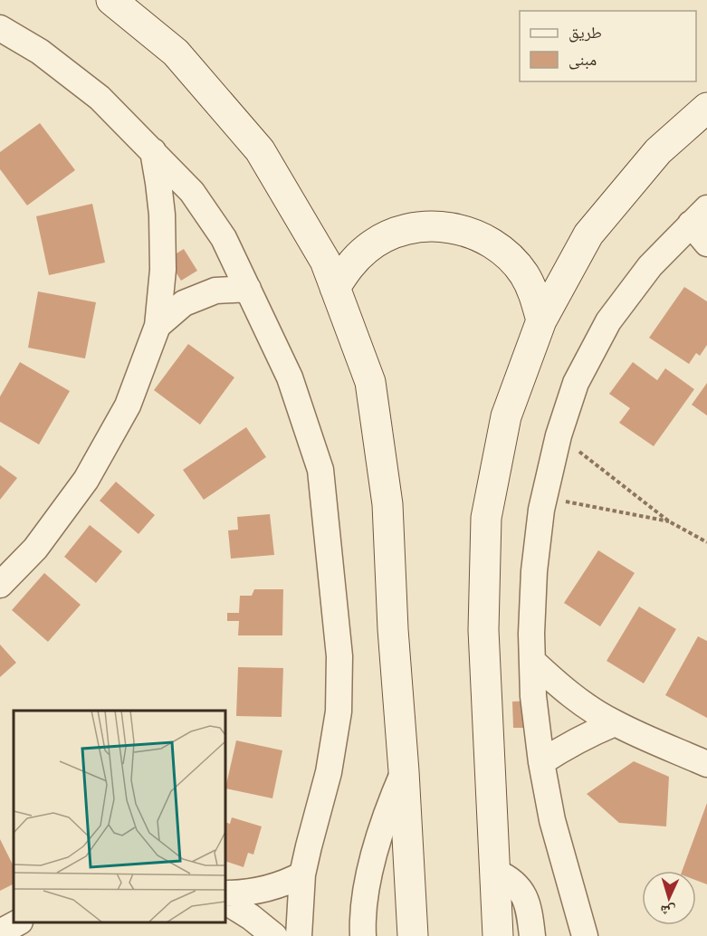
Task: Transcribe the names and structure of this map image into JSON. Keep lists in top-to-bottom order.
{
  "legend": ["طريق", "مبنى"],
  "north": "bottom"
}
